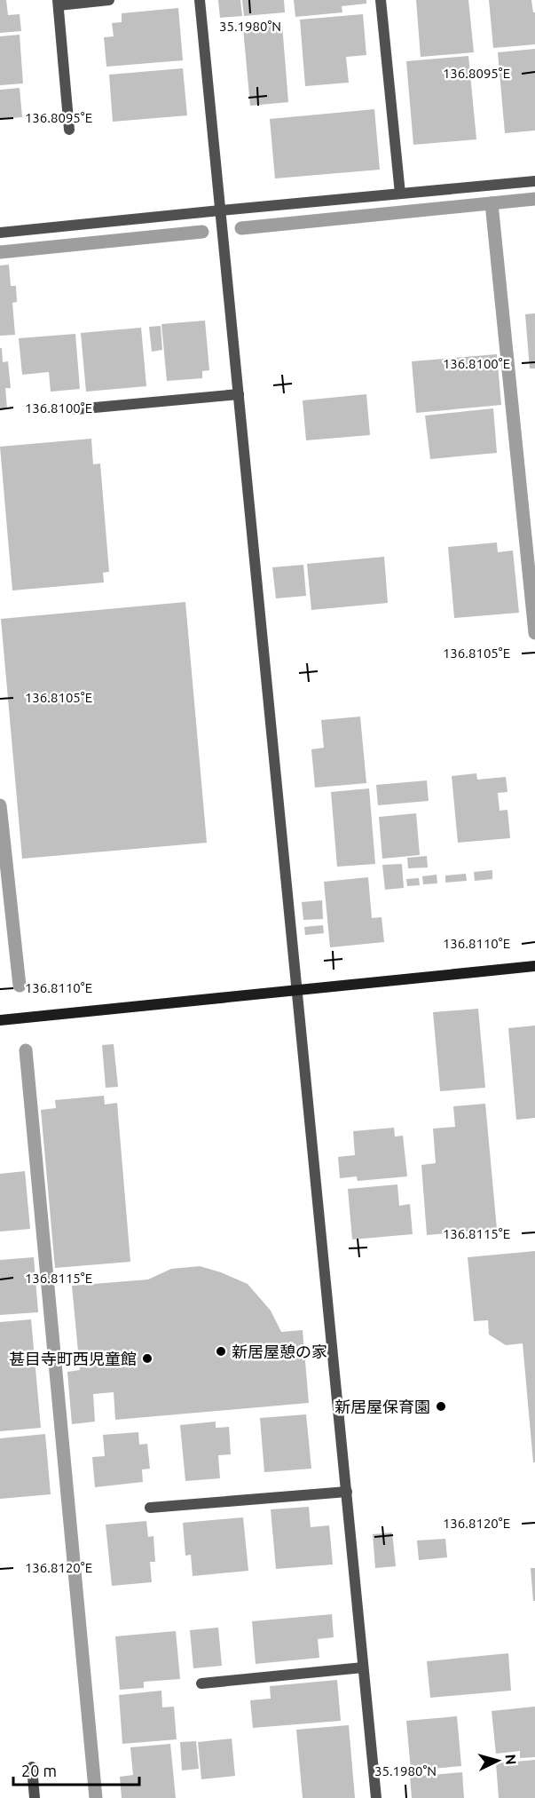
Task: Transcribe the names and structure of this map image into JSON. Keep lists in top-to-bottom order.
{
  "places": ["新居屋憩の家", "甚目寺町西児童館", "新居屋保育園"],
  "scale_bar": "20 m",
  "north": "right",
  "coordinates": [
    "35.1980°N",
    "136.8095°E",
    "136.8100°E",
    "136.8105°E",
    "136.8110°E",
    "136.8115°E",
    "136.8120°E"
  ]
}
